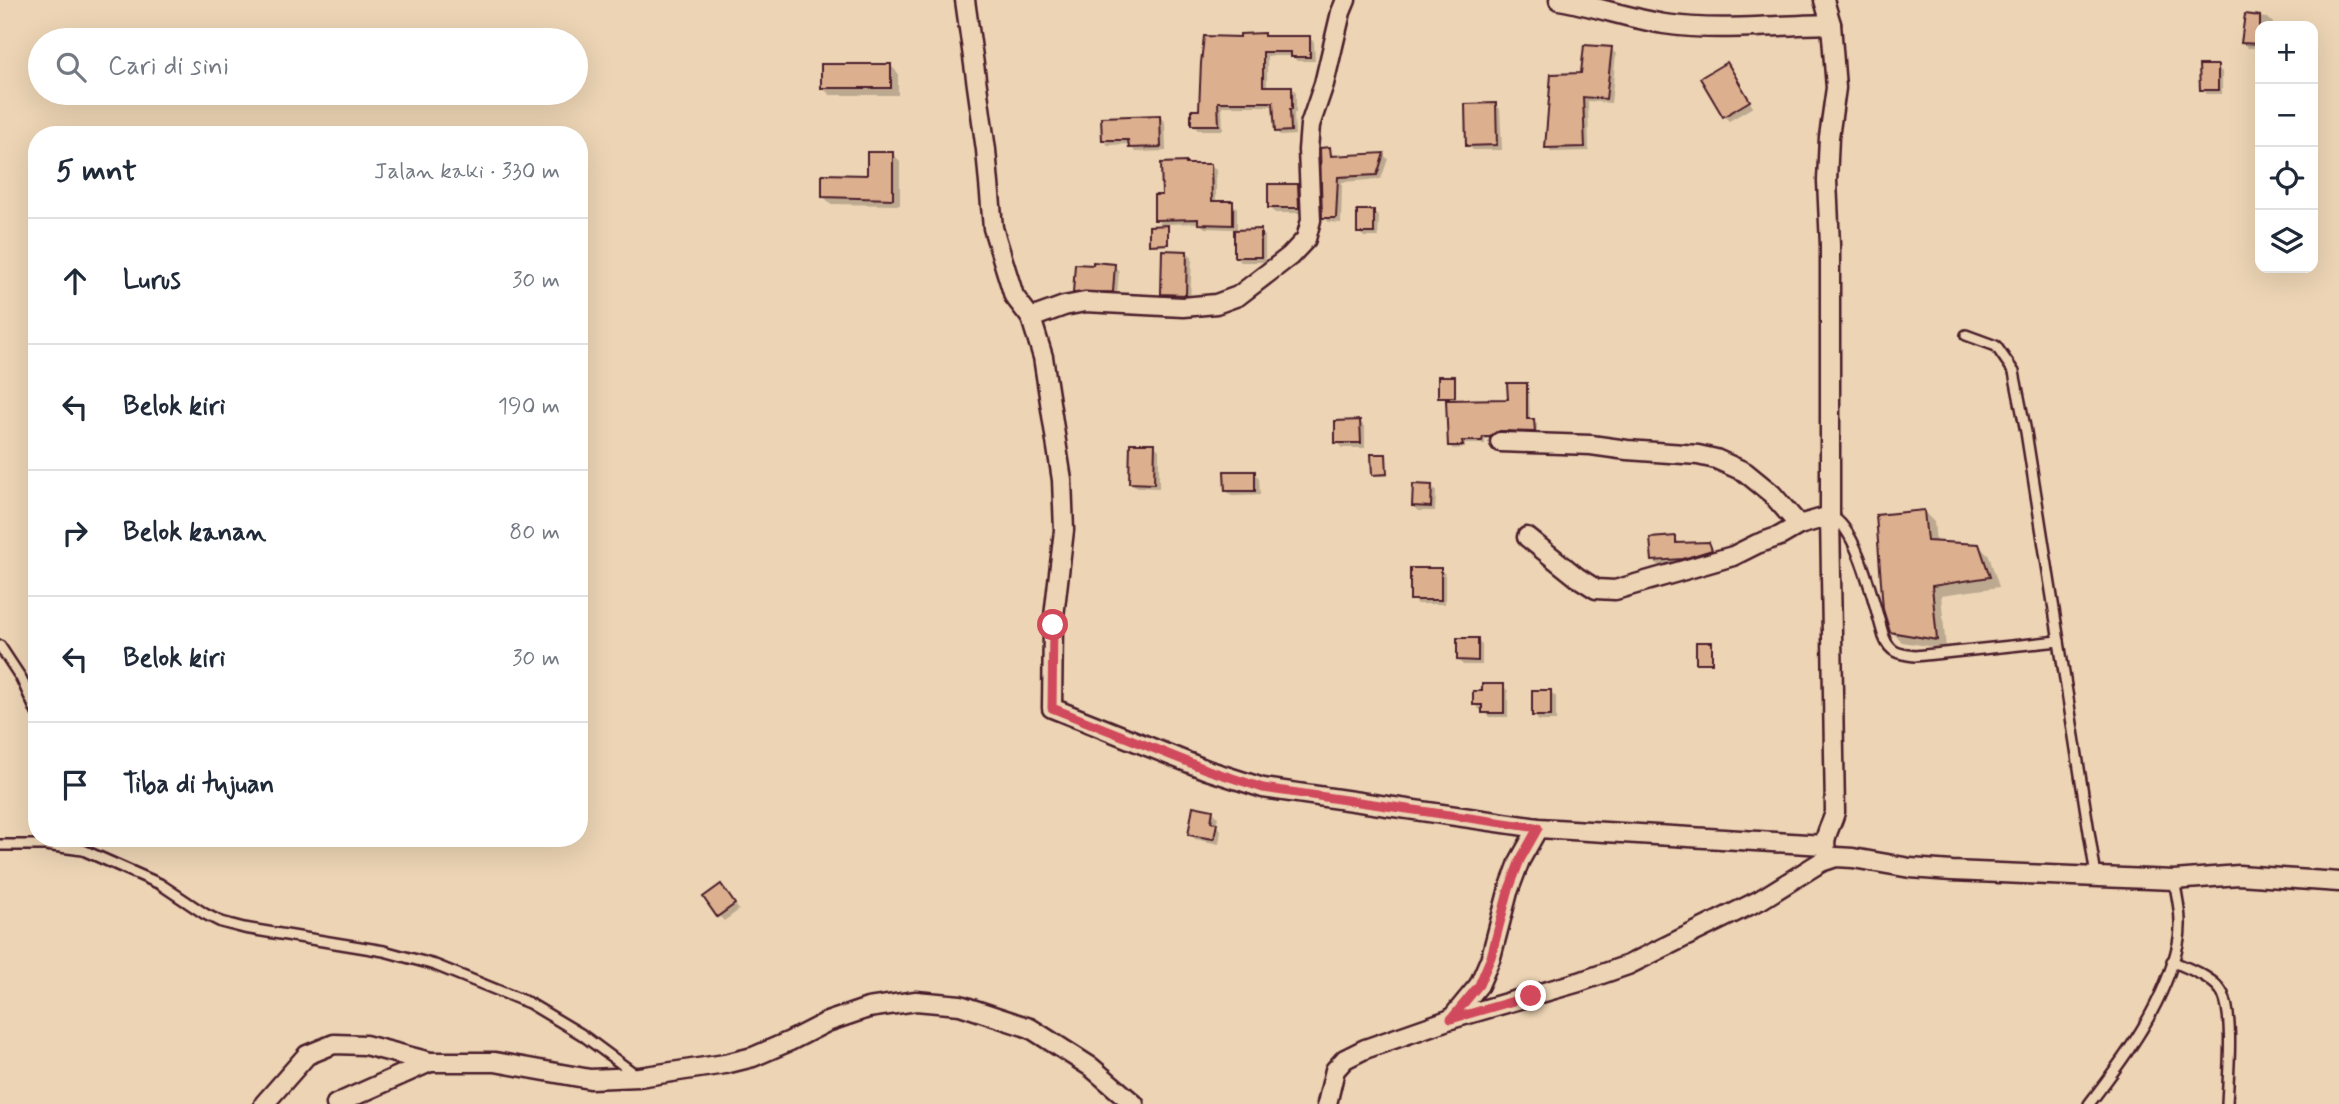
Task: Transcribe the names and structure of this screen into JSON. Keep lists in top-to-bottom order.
{
  "page": {
    "map_buttons": ["+", "−"],
    "search": "Cari di sini",
    "heading": ["5 mnt", "Jalan kaki · 330 m"],
    "list": [
      ["Lurus", "30 m"],
      ["Belok kiri", "190 m"],
      ["Belok kanan", "80 m"],
      ["Belok kiri", "30 m"],
      "Tiba di tujuan"
    ]
  }
}
